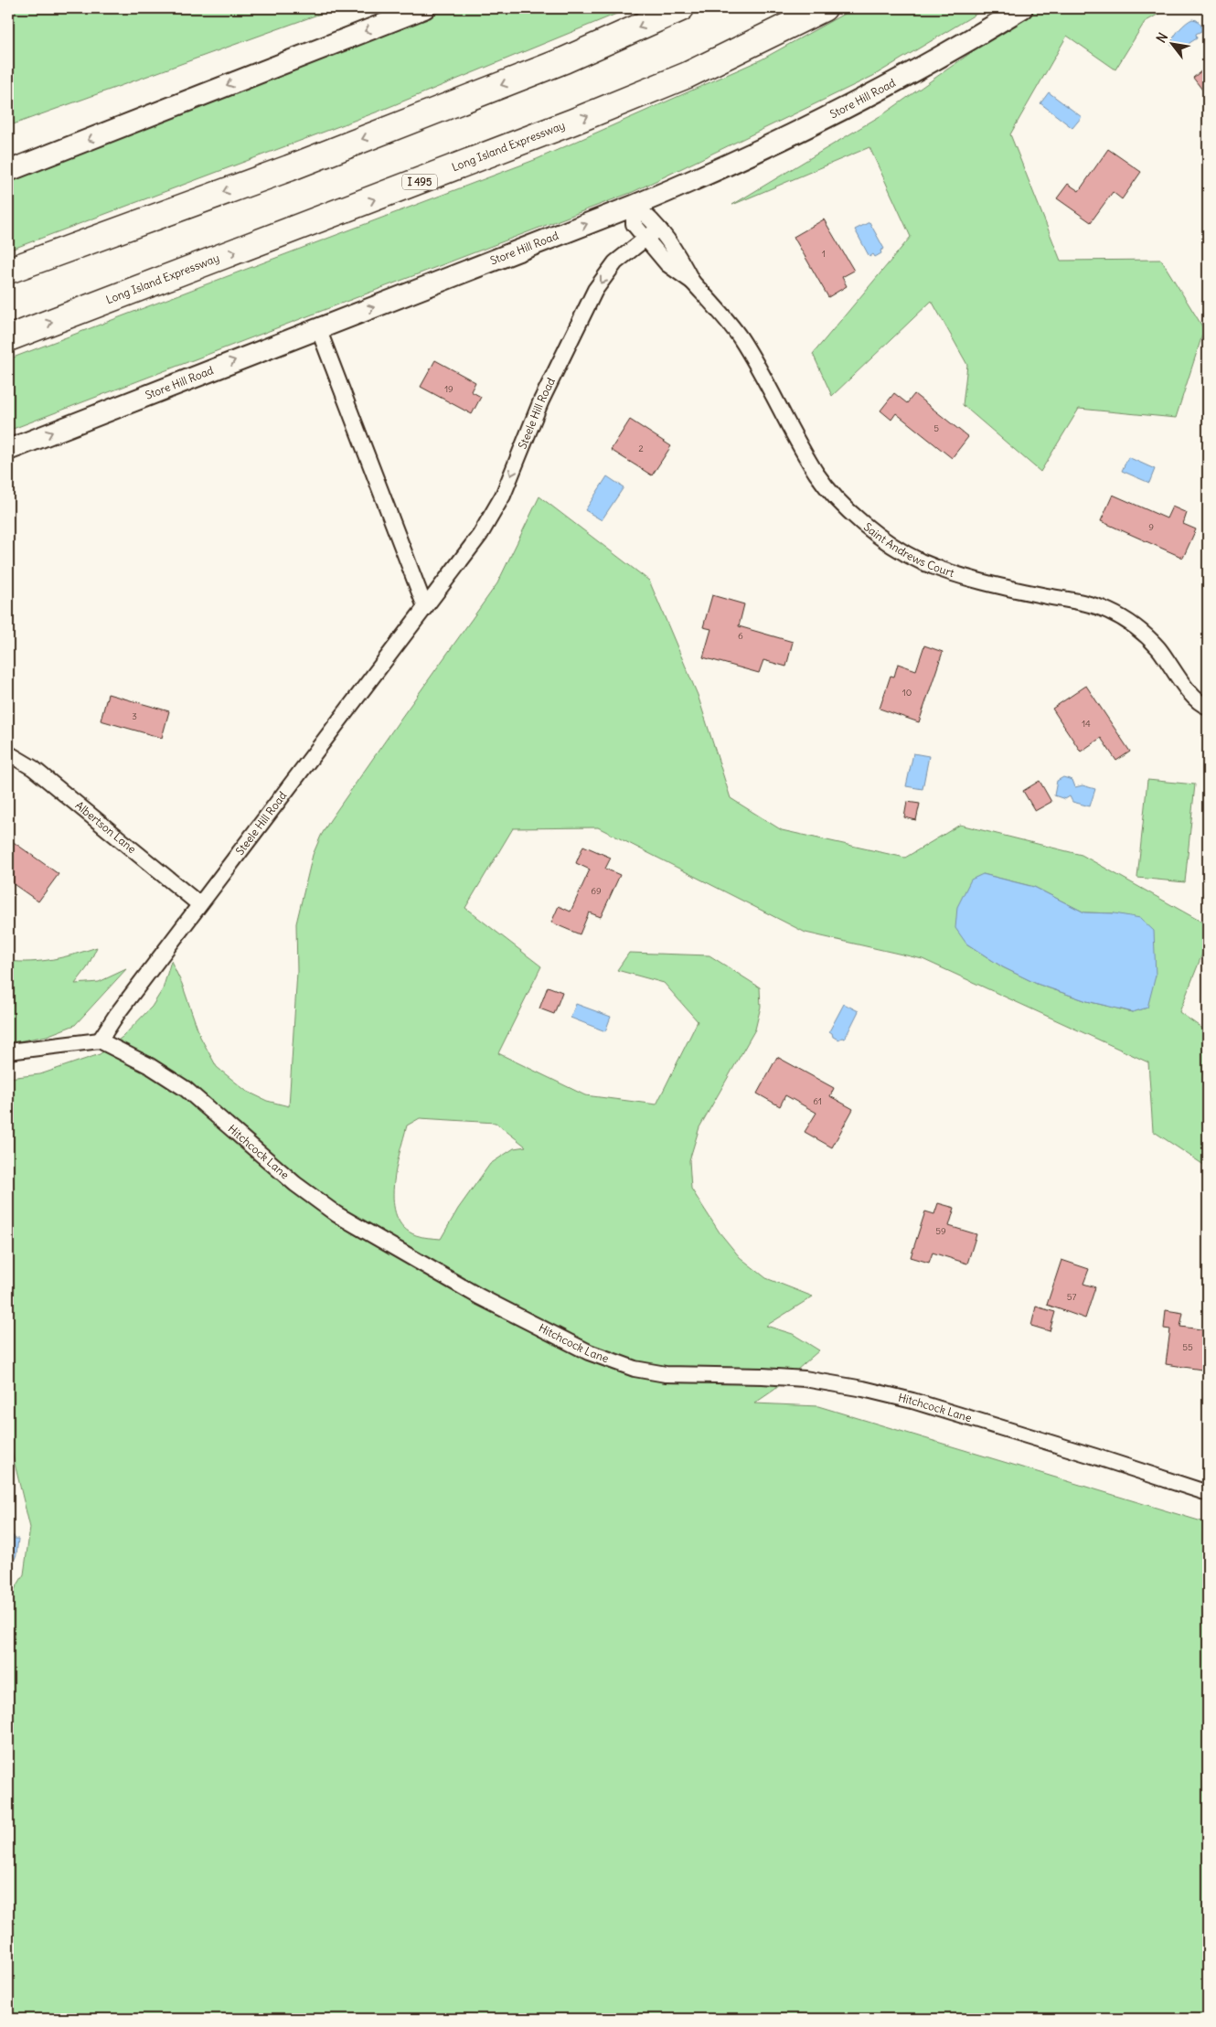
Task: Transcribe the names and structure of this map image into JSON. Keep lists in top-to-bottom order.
{
  "streets": {
    "highway": ["Long Island Expressway", "I 495"],
    "main road": ["Store Hill Road"],
    "street": [
      "Steele Hill Road",
      "Saint Andrews Court",
      "Albertson Lane",
      "Hitchcock Lane"
    ]
  },
  "crossings": [
    ["Store Hill Road", "Saint Andrews Court"],
    ["Steele Hill Road", "Saint Andrews Court"],
    ["Steele Hill Road", "Albertson Lane"],
    ["Steele Hill Road", "Hitchcock Lane"]
  ],
  "one_way": ["Store Hill Road", "Steele Hill Road"],
  "house_numbers": [
    "1",
    "19",
    "5",
    "2",
    "9",
    "6",
    "10",
    "3",
    "14",
    "69",
    "61",
    "59",
    "57",
    "55"
  ],
  "north": "top left"
}
